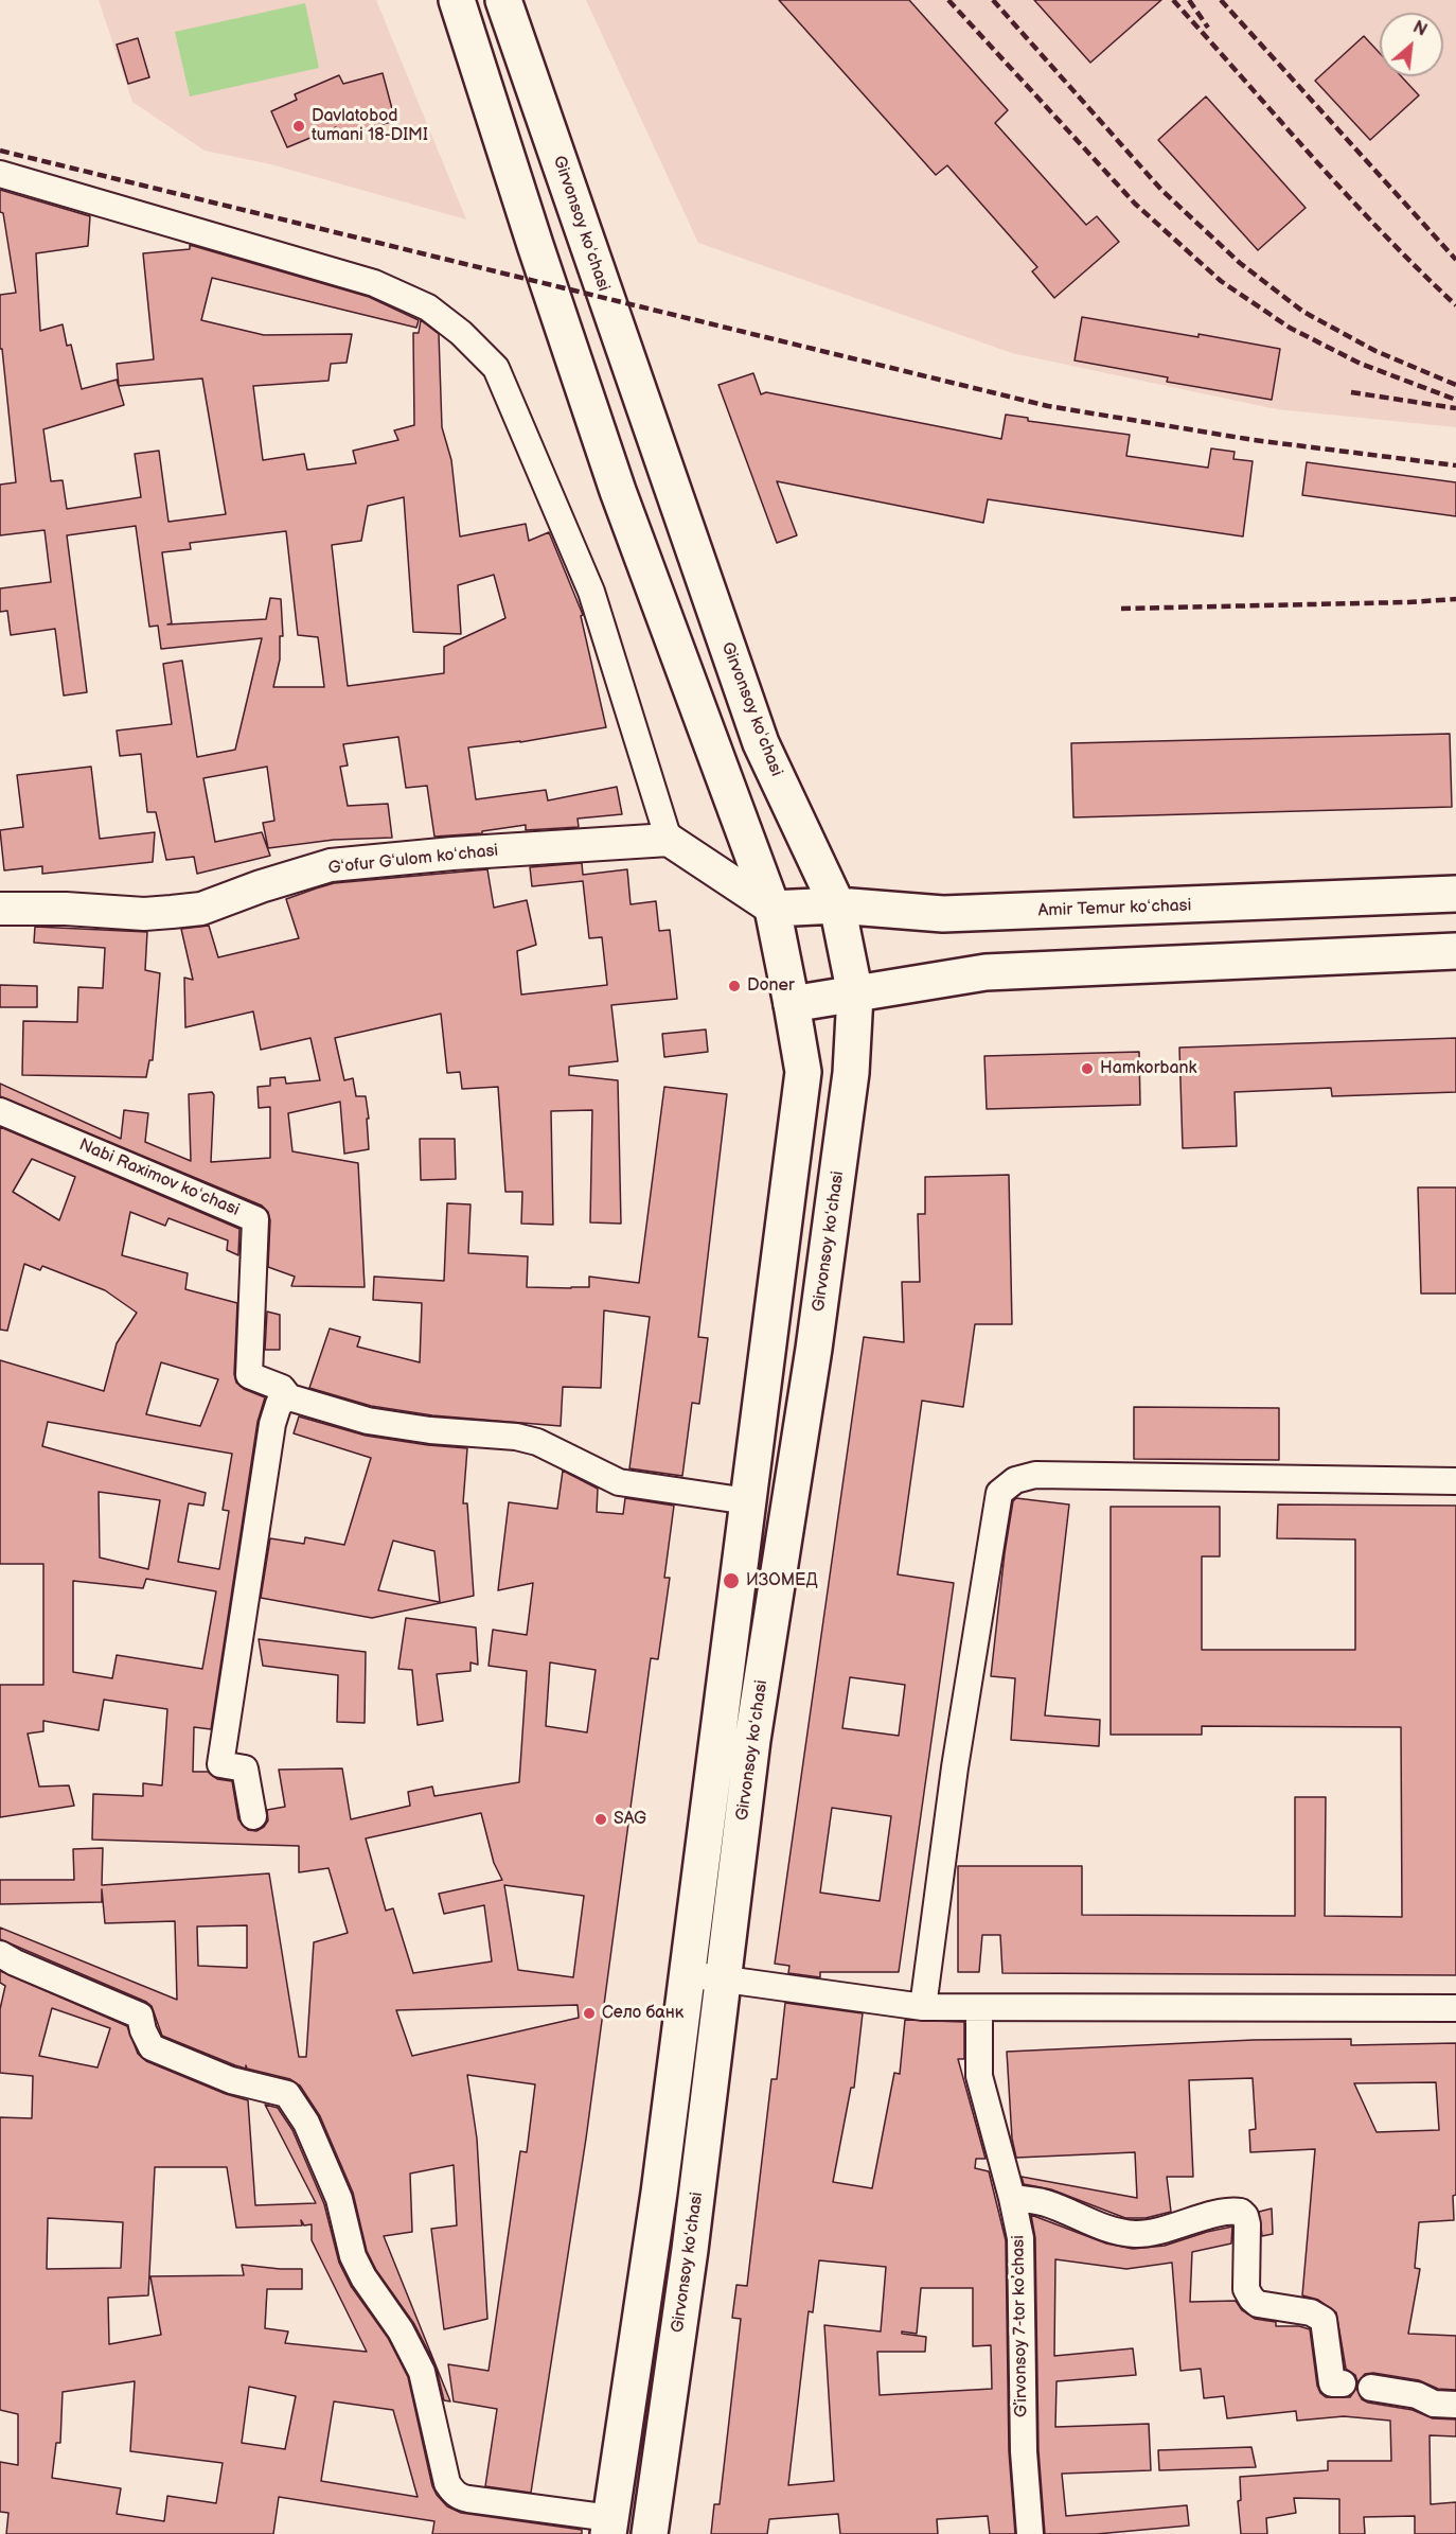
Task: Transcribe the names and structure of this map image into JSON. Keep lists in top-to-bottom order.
{
  "streets": {
    "main road": ["Girvonsoy koʻchasi", "Amir Temur koʻchasi"],
    "street": ["Gʻofur Gʻulom koʻchasi", "Nabi Raximov koʻchasi", "Gʼirvonsoy 7-tor koʼchasi"]
  },
  "crossings": [
    ["Girvonsoy koʻchasi", "Amir Temur koʻchasi"],
    ["Girvonsoy koʻchasi", "Nabi Raximov koʻchasi"]
  ],
  "places": [
    "Davlatobod tumani 18-DIMI",
    "Doner",
    "Hamkorbank",
    "ИЗОМЕД",
    "SAG",
    "Село банк"
  ],
  "north": "top right"
}
